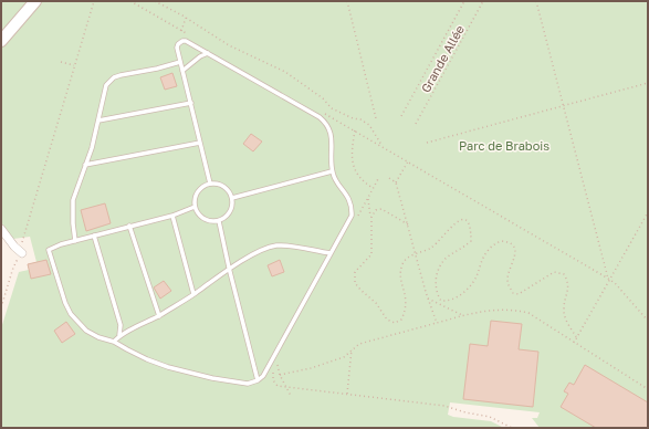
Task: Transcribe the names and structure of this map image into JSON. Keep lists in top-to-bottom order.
{
  "streets": {
    "path": ["Grande Allée"]
  },
  "parks": ["Parc de Brabois"]
}
